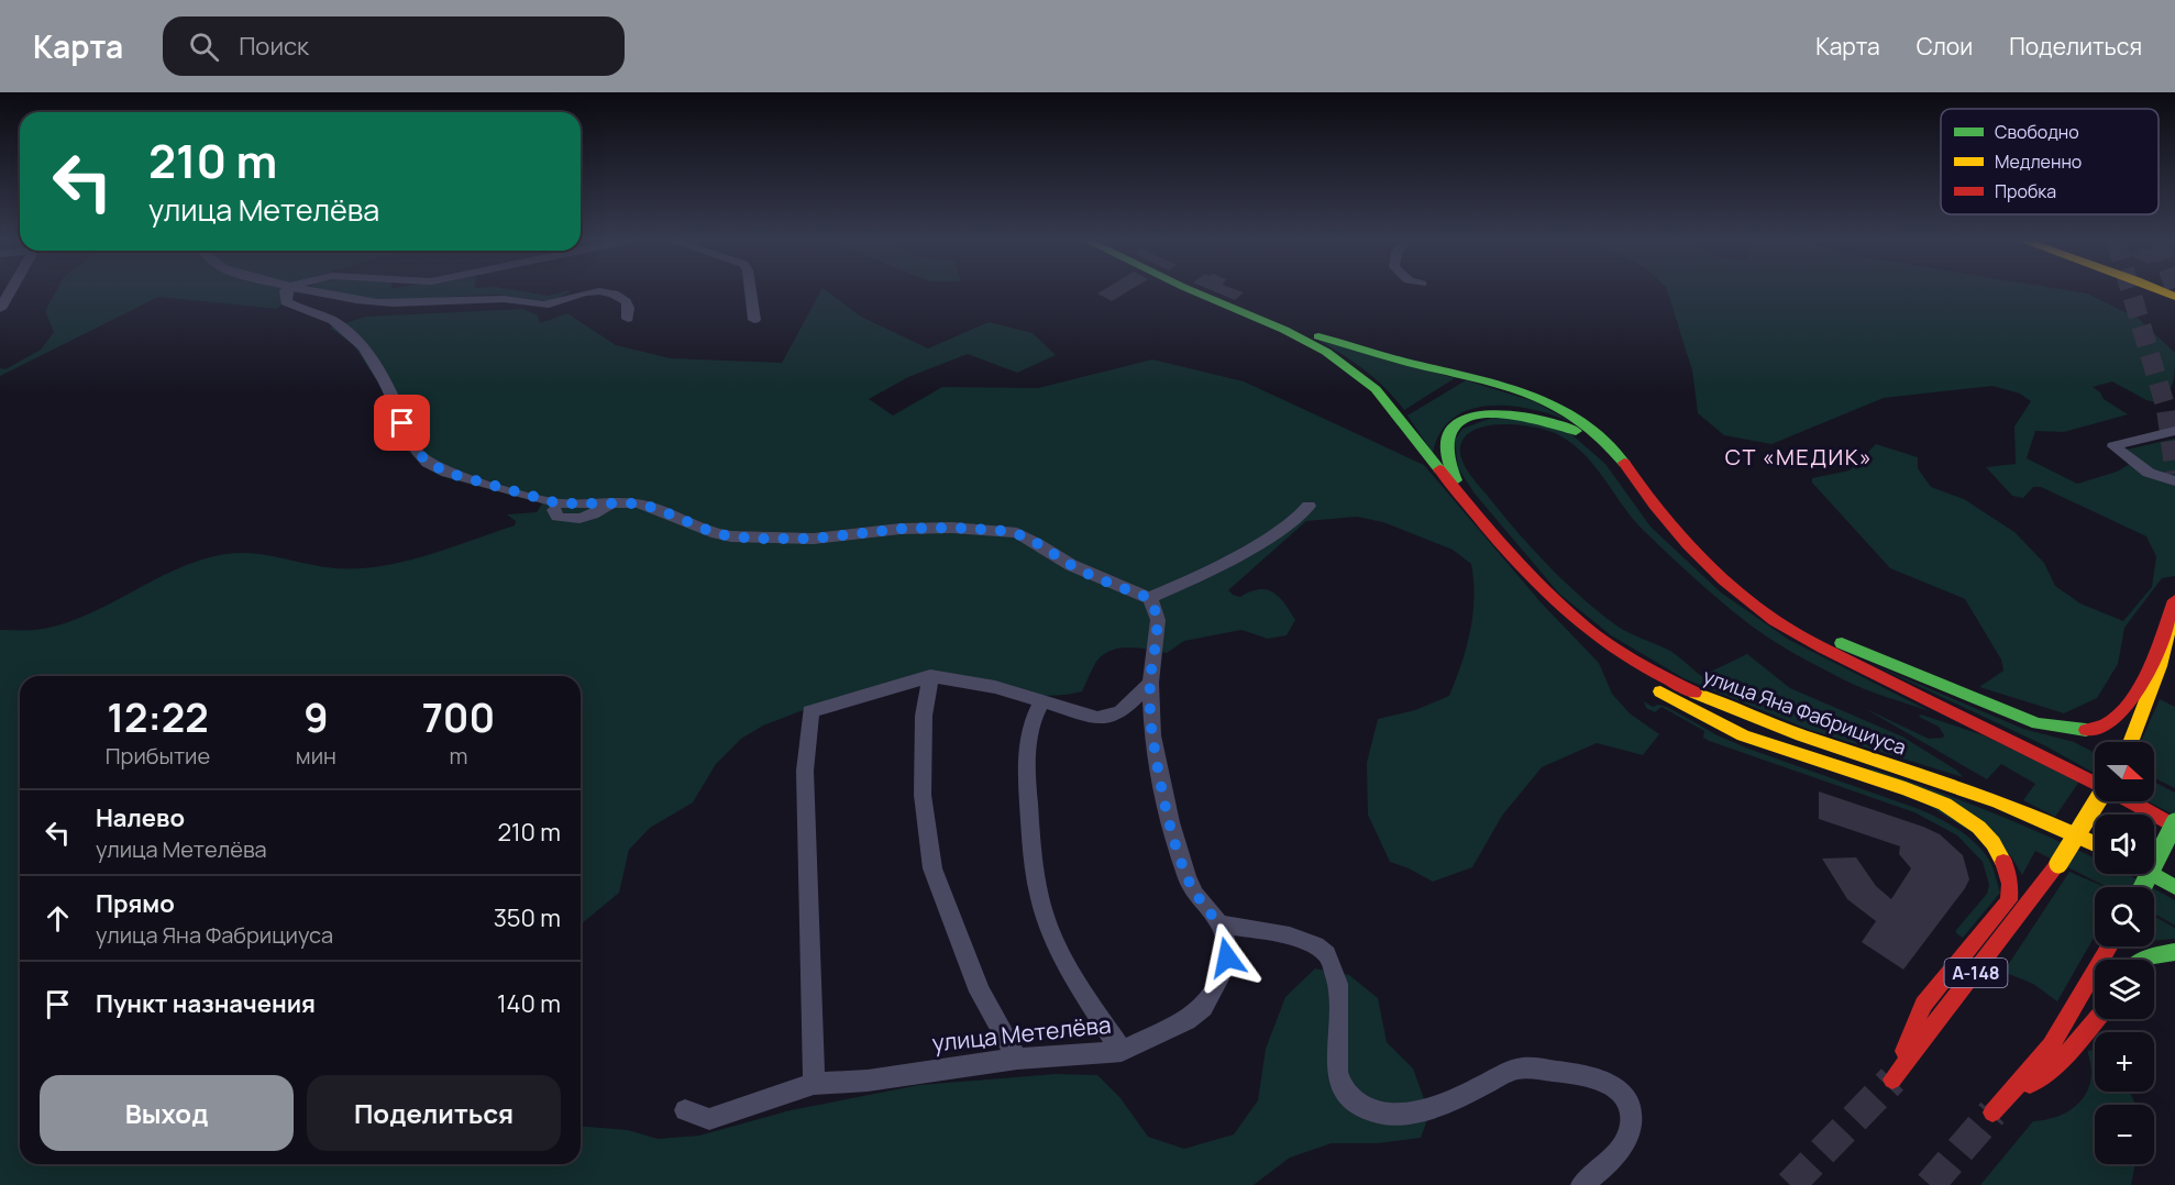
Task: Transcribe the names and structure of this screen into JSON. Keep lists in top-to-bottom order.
{
  "streets": {
    "main road": ["улица Яна Фабрициуса", "А-148"],
    "street": ["улица Метелёва"]
  },
  "crossings": [
    ["улица Яна Фабрициуса", "А-148"]
  ],
  "districts": ["СТ «МЕДИК»"],
  "legend": ["Свободно", "Медленно", "Пробка"],
  "north": "right",
  "page": {
    "header": "Карта",
    "search": "Поиск",
    "nav": ["Карта", "Слои", "Поделиться"],
    "turn": ["210 m", "улица Метелёва"],
    "eta": [
      "12:22",
      "Прибытие",
      "9",
      "мин",
      "700",
      "m"
    ],
    "map_buttons": ["+", "−"],
    "list": [
      {
        "name": "Налево",
        "note": "улица Метелёва",
        "value": "210 m"
      },
      {
        "name": "Прямо",
        "note": "улица Яна Фабрициуса",
        "value": "350 m"
      },
      {
        "name": "Пункт назначения",
        "value": "140 m"
      }
    ],
    "buttons": ["Выход", "Поделиться"]
  }
}
